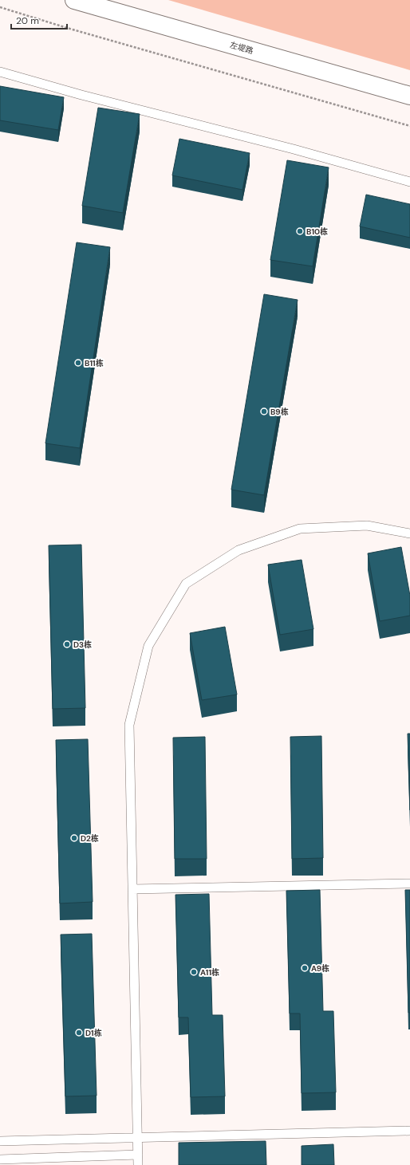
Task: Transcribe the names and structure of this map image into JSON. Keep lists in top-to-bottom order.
{
  "streets": {
    "street": ["左堤路"]
  },
  "places": [
    "B10栋",
    "B11栋",
    "B9栋",
    "D3栋",
    "D2栋",
    "A9栋",
    "A11栋",
    "D1栋"
  ],
  "scale_bar": "20 m"
}
